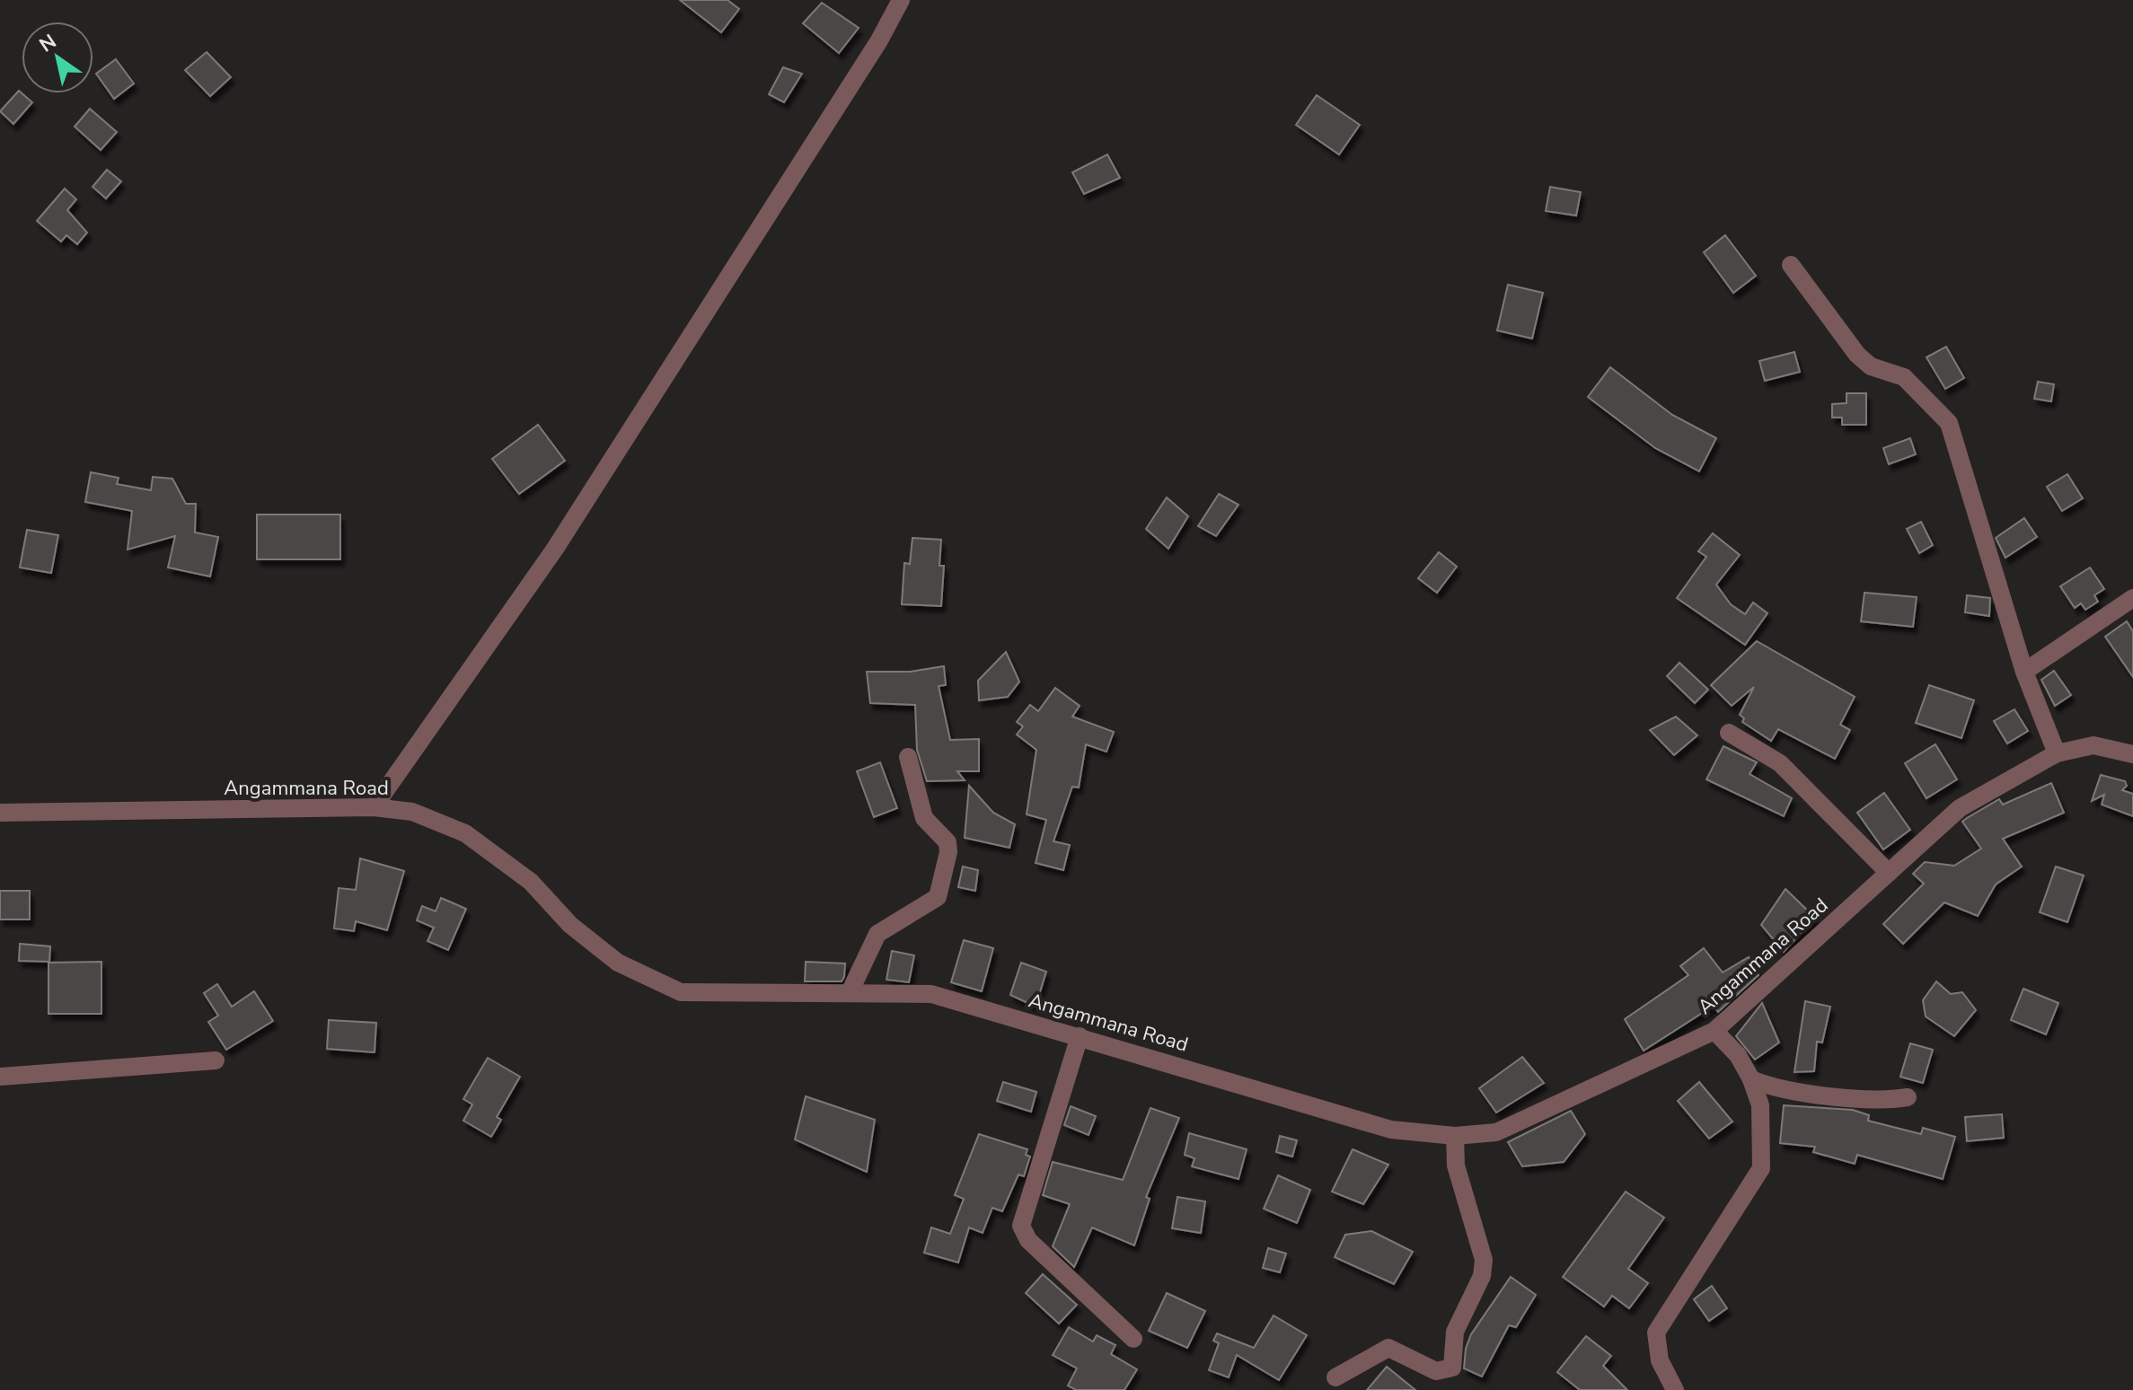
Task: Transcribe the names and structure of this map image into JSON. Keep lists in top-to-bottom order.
{
  "streets": {
    "street": ["Angammana Road"]
  },
  "north": "top left"
}
